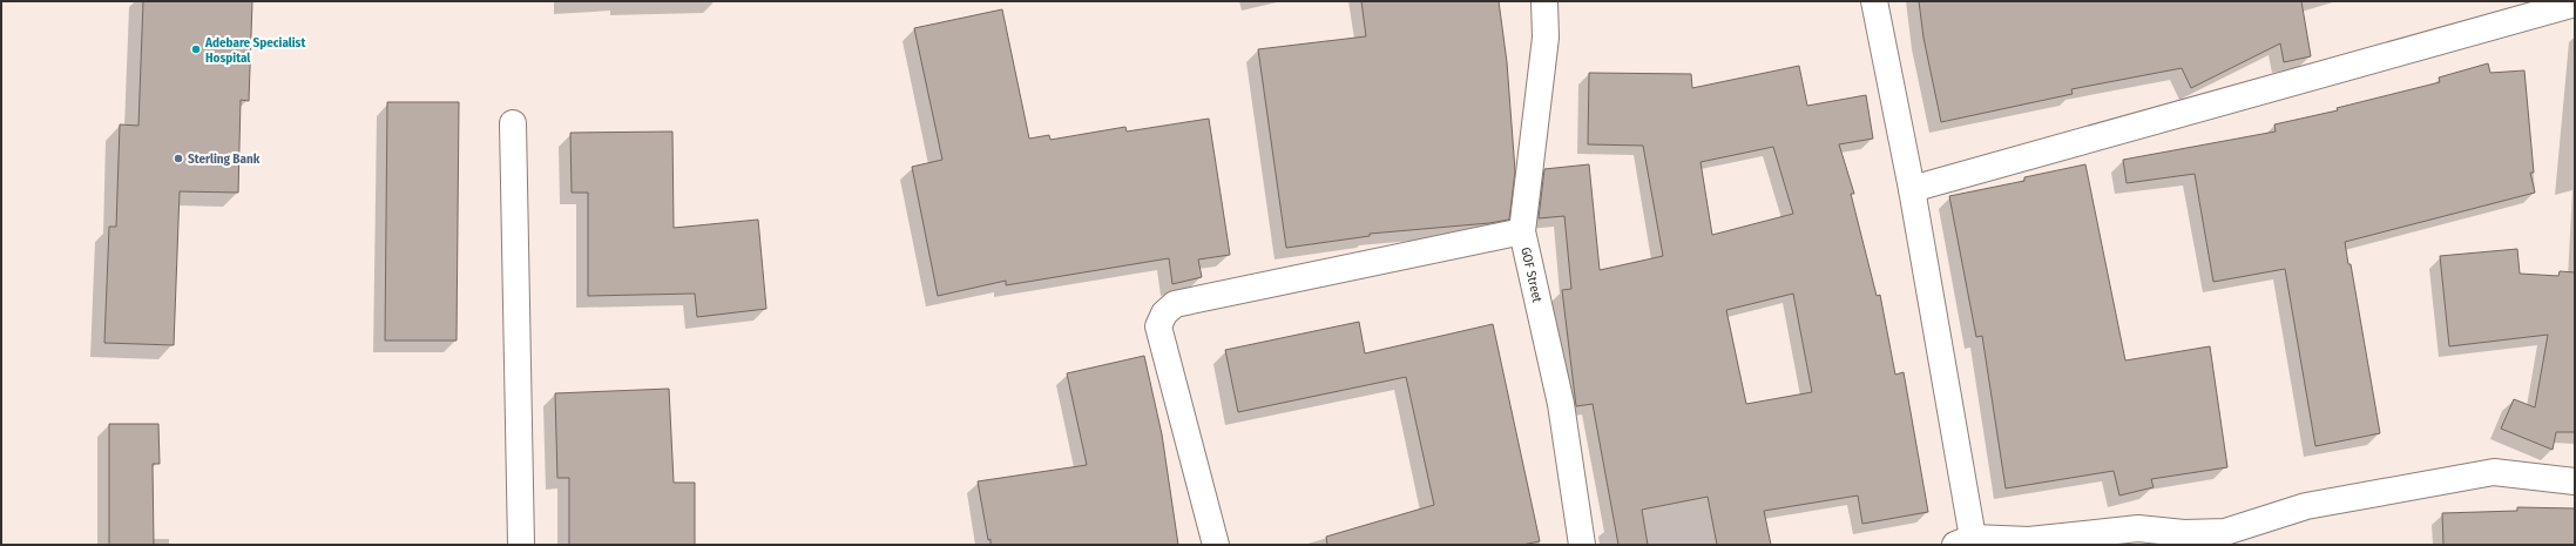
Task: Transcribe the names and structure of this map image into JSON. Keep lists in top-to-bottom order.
{
  "streets": {
    "street": ["GOF Street"]
  },
  "places": ["Adebare Specialist Hospital", "Sterling Bank"]
}
